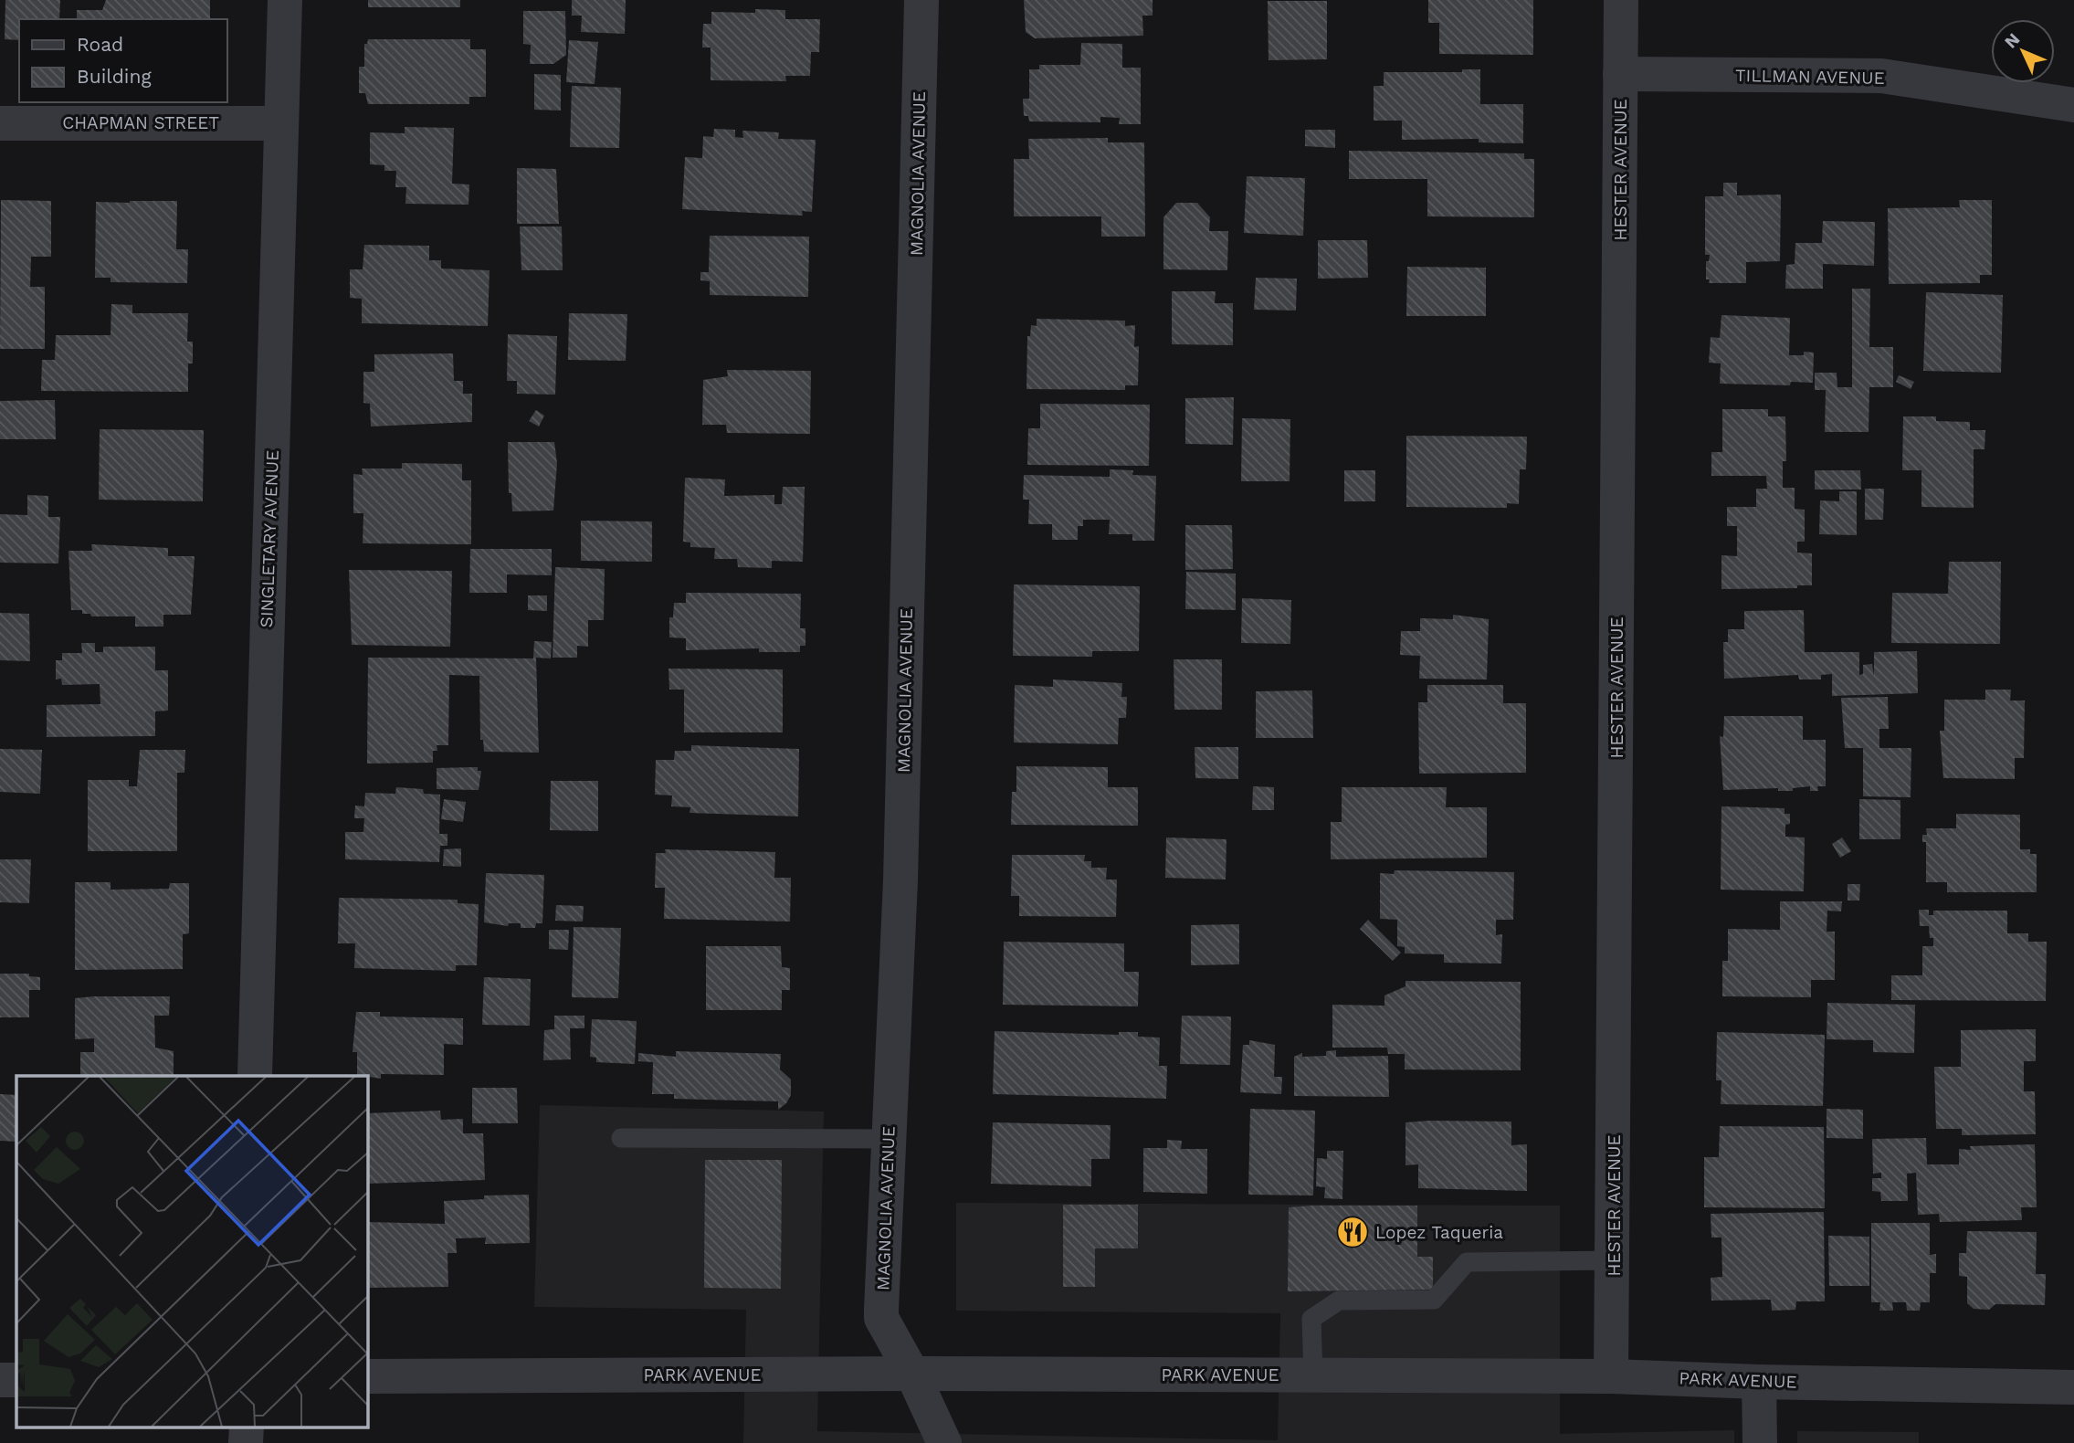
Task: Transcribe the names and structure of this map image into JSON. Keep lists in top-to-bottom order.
{
  "streets": {
    "street": [
      "TILLMAN AVENUE",
      "CHAPMAN STREET",
      "HESTER AVENUE",
      "MAGNOLIA AVENUE",
      "SINGLETARY AVENUE",
      "PARK AVENUE"
    ]
  },
  "crossings": [
    ["TILLMAN AVENUE", "HESTER AVENUE"],
    ["CHAPMAN STREET", "SINGLETARY AVENUE"],
    ["HESTER AVENUE", "PARK AVENUE"],
    ["MAGNOLIA AVENUE", "PARK AVENUE"]
  ],
  "places": {
    "restaurant": ["Lopez Taqueria"]
  },
  "legend": ["Road", "Building"],
  "north": "top left"
}
